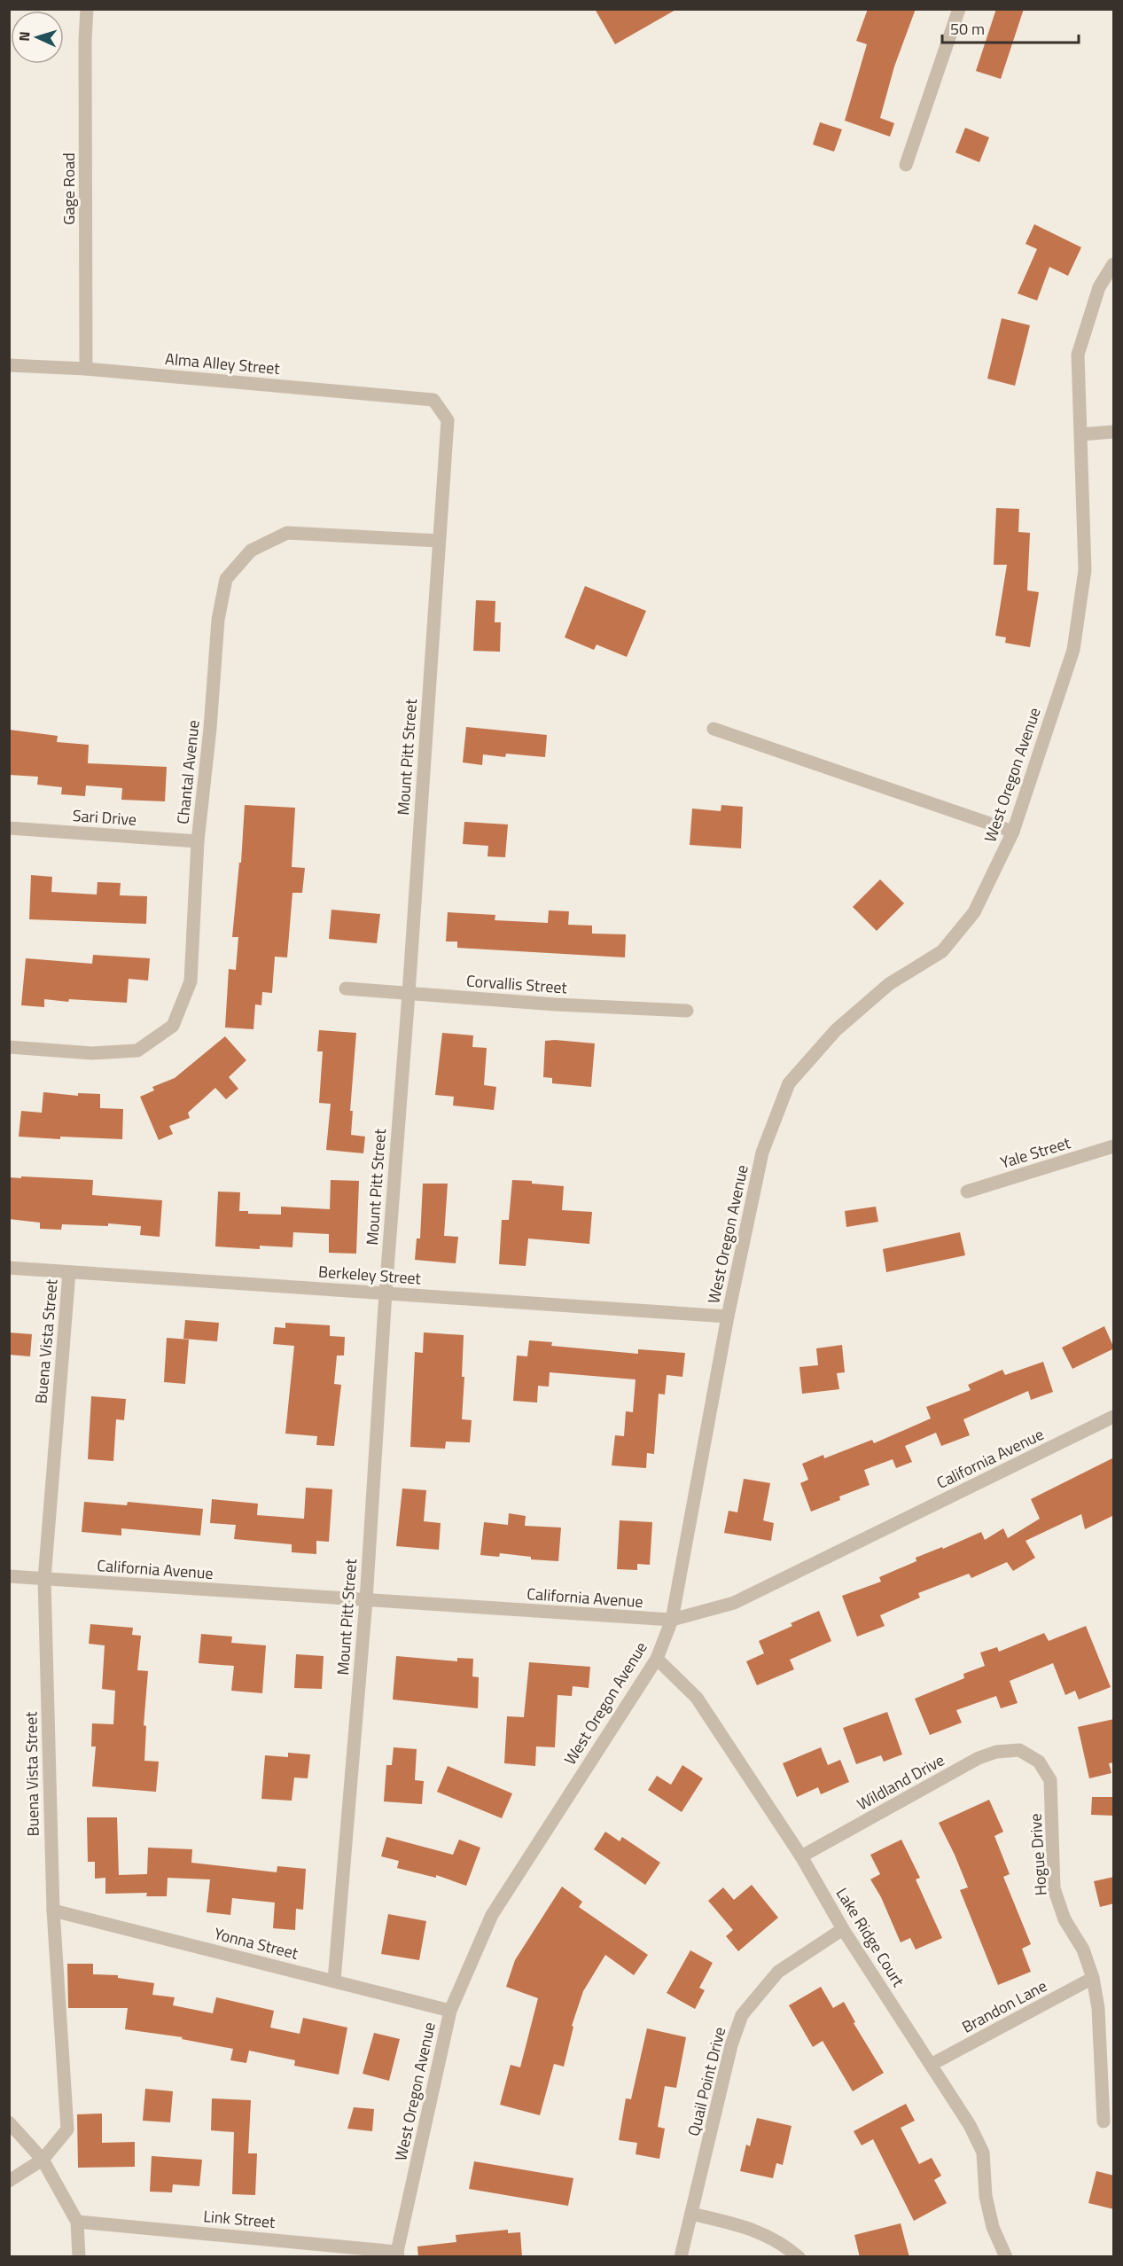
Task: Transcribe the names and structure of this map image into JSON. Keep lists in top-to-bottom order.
{
  "streets": {
    "street": [
      "Gage Road",
      "Alma Alley Street",
      "Mount Pitt Street",
      "Chantal Avenue",
      "West Oregon Avenue",
      "Sari Drive",
      "Corvallis Street",
      "Yale Street",
      "Berkeley Street",
      "Buena Vista Street",
      "California Avenue",
      "Wildland Drive",
      "Hogue Drive",
      "Lake Ridge Court",
      "Yonna Street",
      "Brandon Lane",
      "Quail Point Drive",
      "Link Street"
    ]
  },
  "crossings": [
    ["Gage Road", "Alma Alley Street"],
    ["Alma Alley Street", "Mount Pitt Street"],
    ["Mount Pitt Street", "Chantal Avenue"],
    ["Mount Pitt Street", "Corvallis Street"],
    ["Mount Pitt Street", "Berkeley Street"],
    ["Mount Pitt Street", "California Avenue"],
    ["Mount Pitt Street", "Yonna Street"],
    ["Chantal Avenue", "Sari Drive"],
    ["West Oregon Avenue", "Berkeley Street"],
    ["West Oregon Avenue", "California Avenue"],
    ["West Oregon Avenue", "Lake Ridge Court"],
    ["West Oregon Avenue", "Yonna Street"],
    ["West Oregon Avenue", "Link Street"],
    ["Berkeley Street", "Buena Vista Street"],
    ["Buena Vista Street", "California Avenue"],
    ["Buena Vista Street", "Yonna Street"],
    ["Wildland Drive", "Hogue Drive"],
    ["Wildland Drive", "Lake Ridge Court"],
    ["Hogue Drive", "Brandon Lane"],
    ["Lake Ridge Court", "Brandon Lane"],
    ["Lake Ridge Court", "Quail Point Drive"]
  ],
  "scale_bar": "50 m",
  "north": "left"
}
